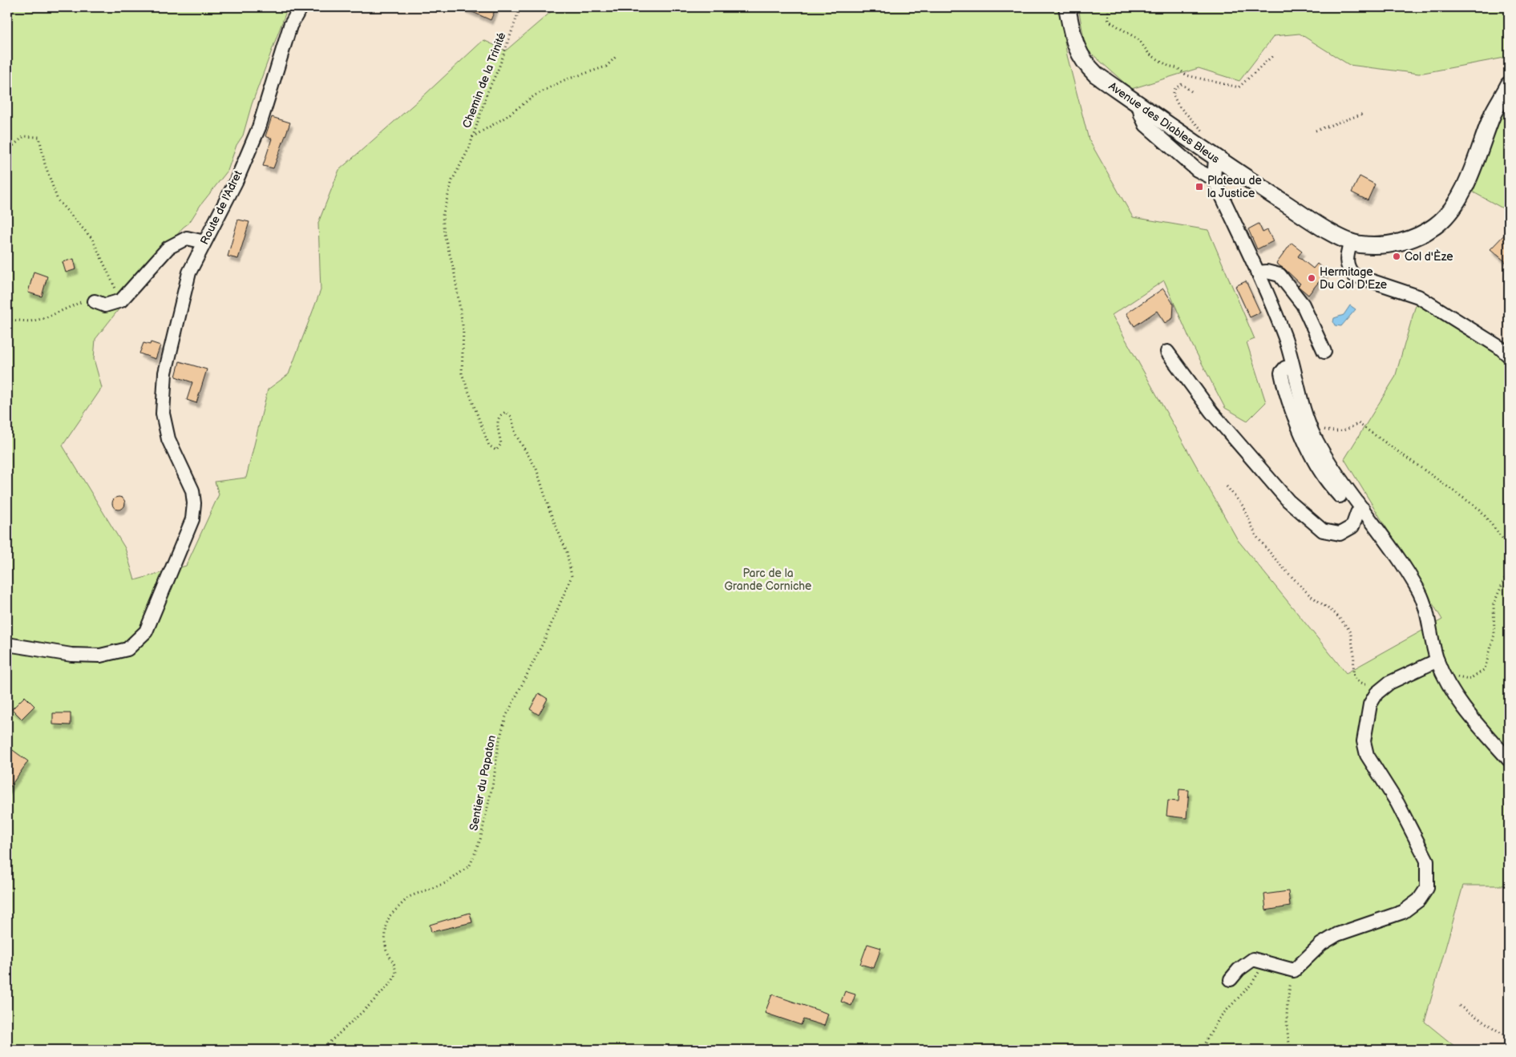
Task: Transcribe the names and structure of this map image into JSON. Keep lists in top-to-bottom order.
{
  "streets": {
    "main road": ["Avenue des Diables Bleus"],
    "street": ["Route de l'Adret"],
    "path": ["Chemin de la Trinité", "Sentier du Papaton"]
  },
  "crossings": [
    ["Chemin de la Trinité", "Sentier du Papaton"]
  ],
  "parks": ["Parc de la Grande Corniche"],
  "places": {
    "transit": ["Plateau de la Justice"],
    "other": ["Col d'Èze", "Hermitage Du Col D'Eze"]
  }
}
